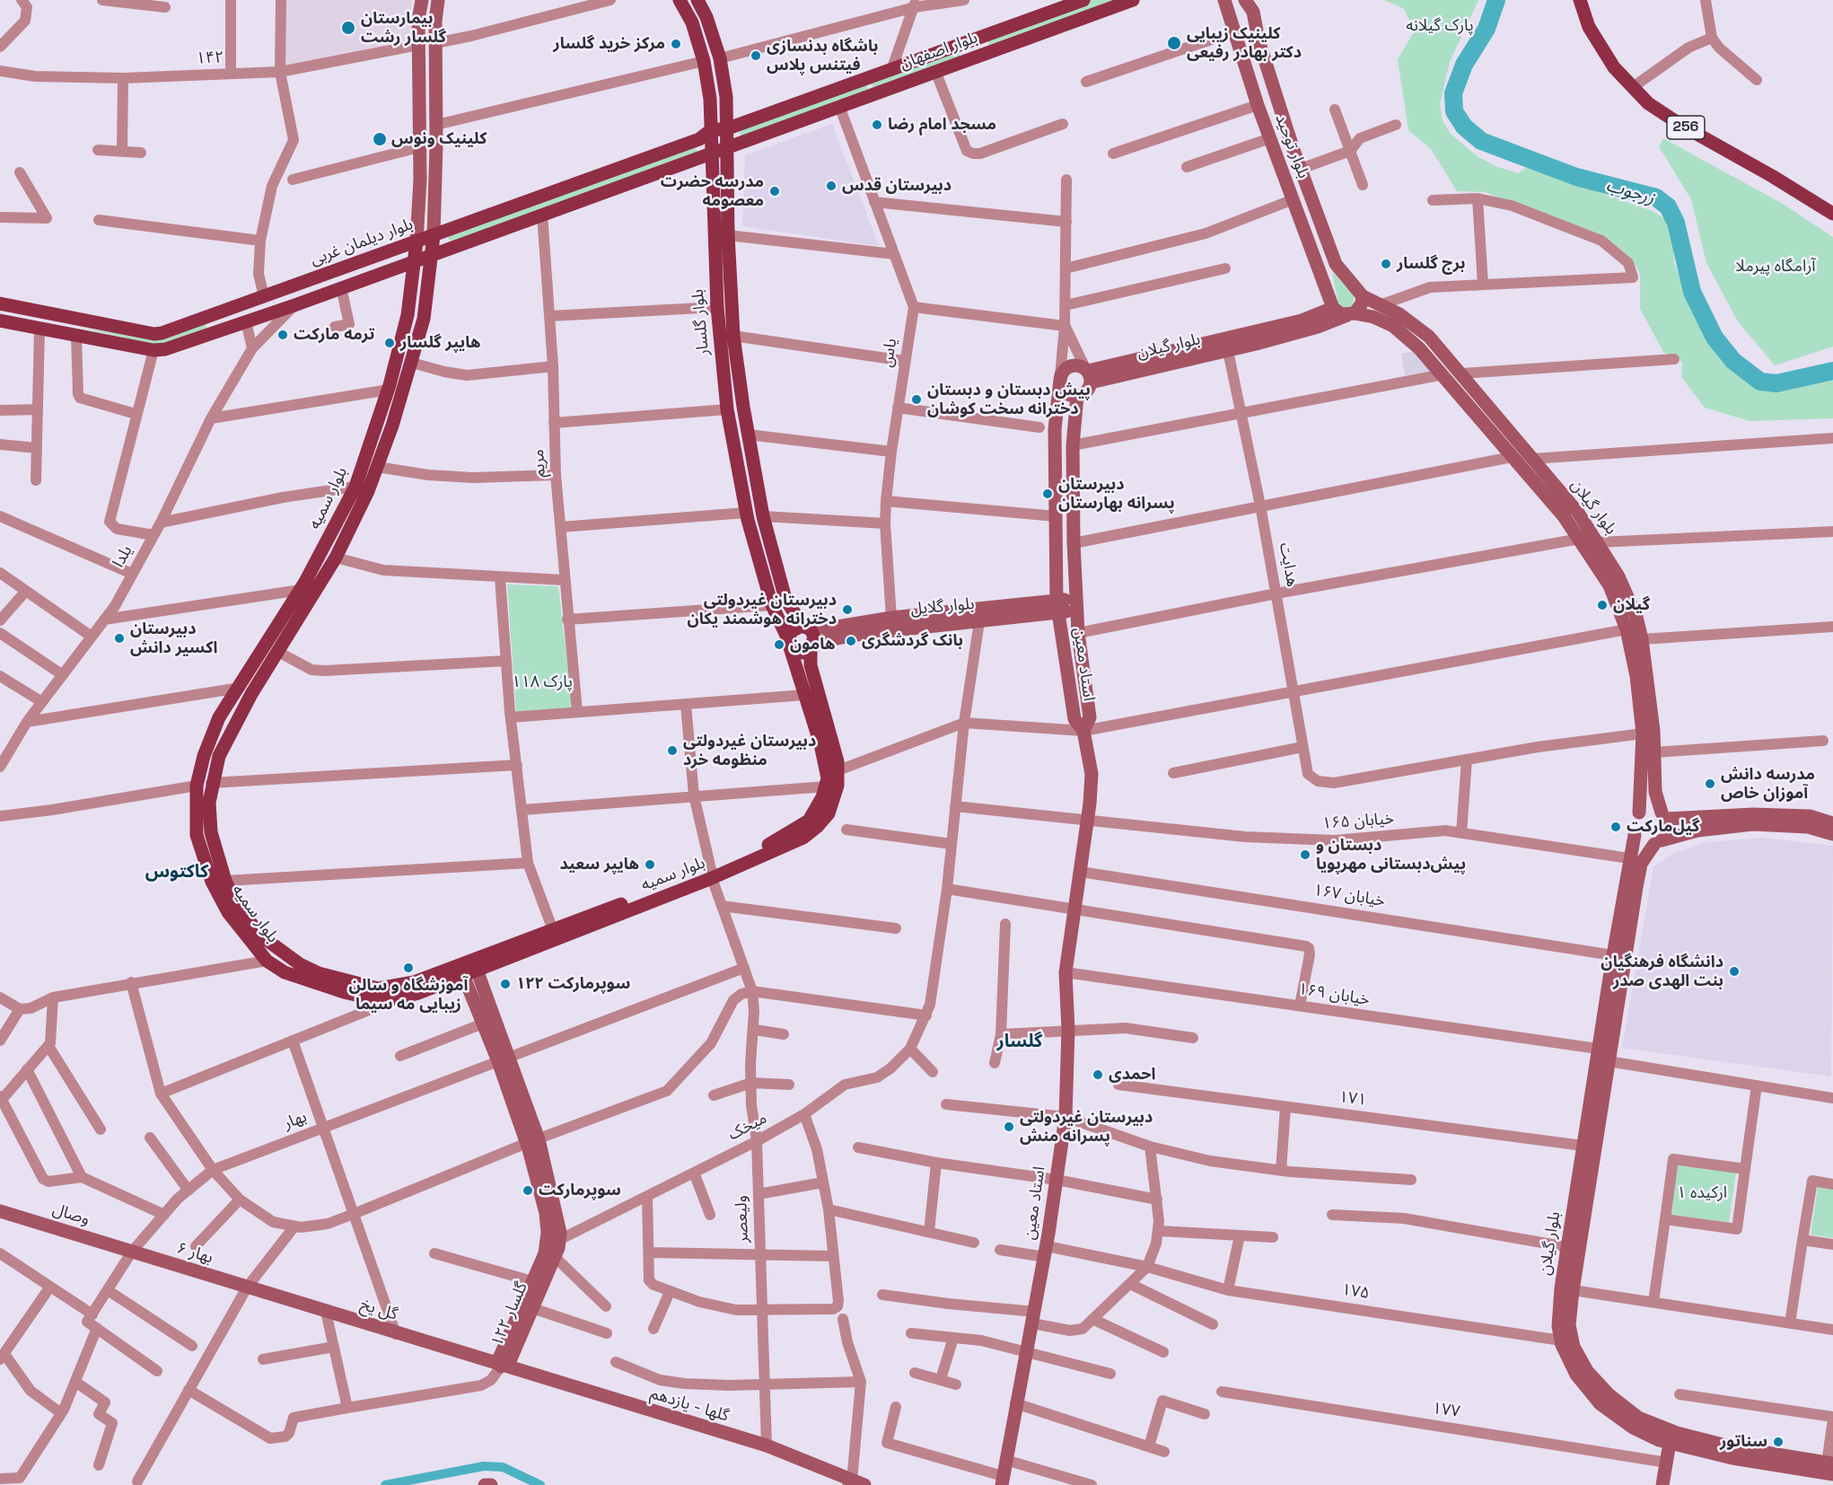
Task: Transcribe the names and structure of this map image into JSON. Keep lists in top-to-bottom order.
{
  "streets": {
    "main road": [
      "بلوار اصفهان",
      "256",
      "بلوار توحید",
      "بلوار دیلمان غربی",
      "بلوار گلسار",
      "بلوار گیلان",
      "بلوار سمیه",
      "بلوار گلایل",
      "استاد معین",
      "وصال",
      "بهار ۶",
      "گل یخ",
      "گلسار ۱۲۲",
      "گلها - یازدهم"
    ],
    "street": [
      "۱۴۲",
      "یاس",
      "مریم",
      "یلدا",
      "هدایت",
      "خیابان ۱۶۵",
      "خیابان ۱۶۷",
      "خیابان ۱۶۹",
      "۱۷۱",
      "بهار",
      "میخک",
      "ولیعصر",
      "۱۷۵",
      "۱۷۷"
    ]
  },
  "crossings": [
    ["بلوار اصفهان", "بلوار دیلمان غربی"],
    ["بلوار اصفهان", "بلوار گلسار"],
    ["بلوار اصفهان", "یاس"],
    ["۱۴۲", "بلوار سمیه"],
    ["بلوار توحید", "بلوار گیلان"],
    ["بلوار دیلمان غربی", "بلوار گلسار"],
    ["بلوار دیلمان غربی", "بلوار سمیه"],
    ["بلوار گلسار", "بلوار سمیه"],
    ["بلوار گلسار", "بلوار گلایل"],
    ["بلوار گیلان", "هدایت"],
    ["بلوار گیلان", "خیابان ۱۶۵"],
    ["بلوار گیلان", "خیابان ۱۶۷"],
    ["بلوار گیلان", "خیابان ۱۶۹"],
    ["بلوار گیلان", "۱۷۱"],
    ["بلوار گیلان", "۱۷۵"],
    ["یاس", "بلوار گلایل"],
    ["بلوار سمیه", "بلوار گلایل"],
    ["بلوار سمیه", "ولیعصر"],
    ["بلوار سمیه", "گلسار ۱۲۲"],
    ["بلوار گلایل", "استاد معین"],
    ["بلوار گلایل", "میخک"],
    ["استاد معین", "خیابان ۱۶۵"],
    ["استاد معین", "خیابان ۱۶۷"],
    ["استاد معین", "خیابان ۱۶۹"],
    ["استاد معین", "۱۷۵"],
    ["خیابان ۱۶۵", "میخک"],
    ["بهار", "وصال"],
    ["بهار", "ولیعصر"],
    ["بهار", "بهار ۶"],
    ["بهار", "گلسار ۱۲۲"],
    ["میخک", "ولیعصر"],
    ["میخک", "گلسار ۱۲۲"],
    ["وصال", "بهار ۶"],
    ["ولیعصر", "گلها - یازدهم"],
    ["بهار ۶", "گل یخ"],
    ["گل یخ", "گلسار ۱۲۲"],
    ["گل یخ", "گلها - یازدهم"],
    ["گلسار ۱۲۲", "گلها - یازدهم"]
  ],
  "districts": ["کاکتوس", "گلسار"],
  "water": ["زرجوب"],
  "parks": [
    "پارک گیلانه",
    "آرامگاه پیرملا",
    "پارک ۱۱۸",
    "ارکیده ۱"
  ],
  "places": [
    "بیمارستان گلسار رشت",
    "کلینیک زیبایی دکتر بهادر رفیعی",
    "مرکز خرید گلسار",
    "باشگاه بدنسازی فیتنس پلاس",
    "مسجد امام رضا",
    "کلینیک ونوس",
    "دبیرستان قدس",
    "مدرسه حضرت معصومه",
    "برج گلسار",
    "ترمه مارکت",
    "هایپر گلسار",
    "پیش دبستان و دبستان دخترانه سخت کوشان",
    "دبیرستان پسرانه بهارستان",
    "گیلان",
    "دبیرستان غیردولتی دخترانه هوشمند یکان",
    "دبیرستان اکسیر دانش",
    "بانک گردشگری",
    "هامون",
    "دبیرستان غیردولتی منظومه خرد",
    "مدرسه دانش آموزان خاص",
    "گیل‌مارکت",
    "دبستان و پیش‌دبستانی مهرپویا",
    "هایپر سعید",
    "آموزشگاه و سالن زیبایی مه سیما",
    "دانشگاه فرهنگیان بنت الهدی صدر",
    "سوپرمارکت ۱۲۲",
    "احمدی",
    "دبیرستان غیردولتی پسرانه منش",
    "سوپرمارکت",
    "سناتور"
  ]
}
